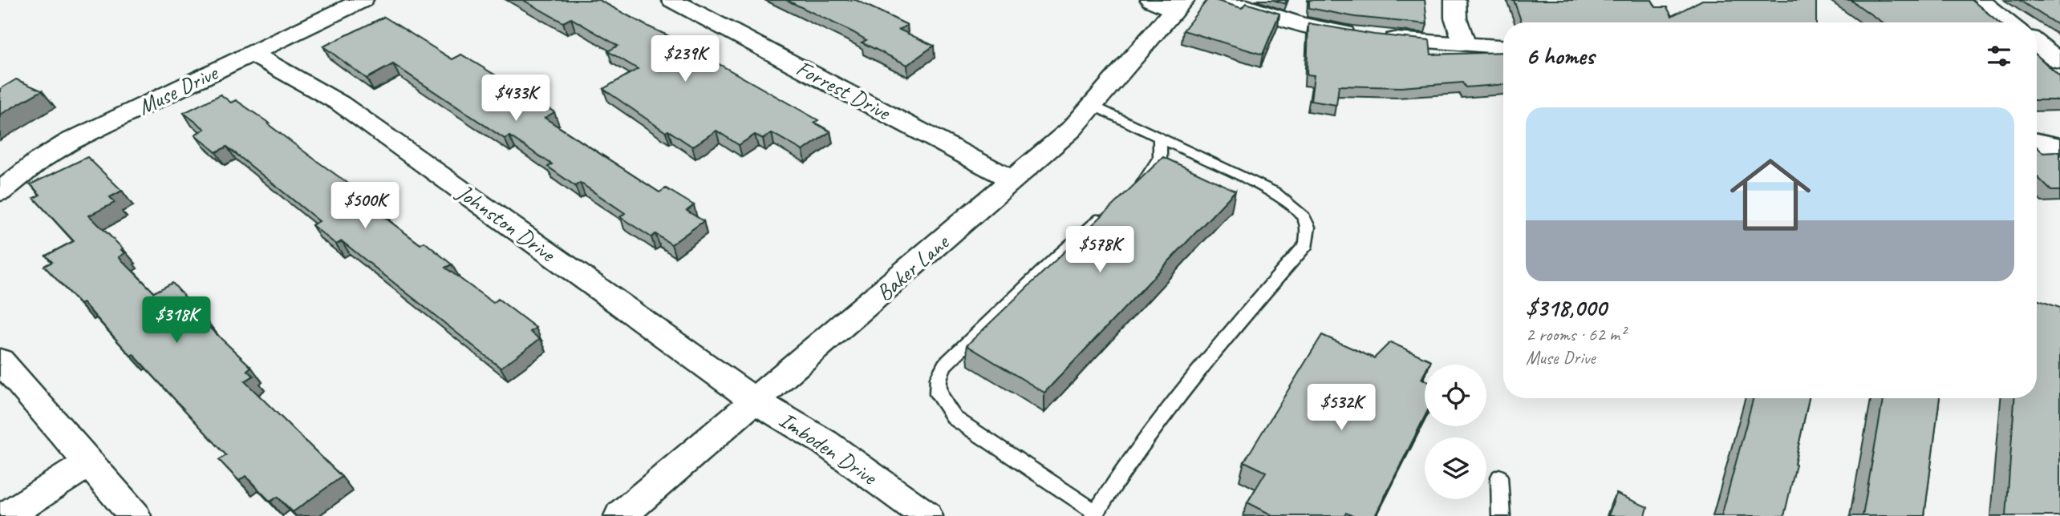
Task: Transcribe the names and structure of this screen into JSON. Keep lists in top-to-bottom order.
{
  "streets": {
    "street": [
      "Muse Drive",
      "Forrest Drive",
      "Johnston Drive",
      "Baker Lane",
      "Imboden Drive"
    ]
  },
  "crossings": [
    ["Muse Drive", "Johnston Drive"],
    ["Forrest Drive", "Baker Lane"],
    ["Johnston Drive", "Baker Lane"],
    ["Johnston Drive", "Imboden Drive"],
    ["Baker Lane", "Imboden Drive"]
  ],
  "page": {
    "heading": "6 homes",
    "price": [
      "$239K",
      "$433K",
      "$500K",
      "$578K",
      "$318K",
      "$532K"
    ],
    "list": [
      {
        "name": "$318,000",
        "note": "2 rooms · 62 m² · Muse Drive"
      }
    ]
  }
}
